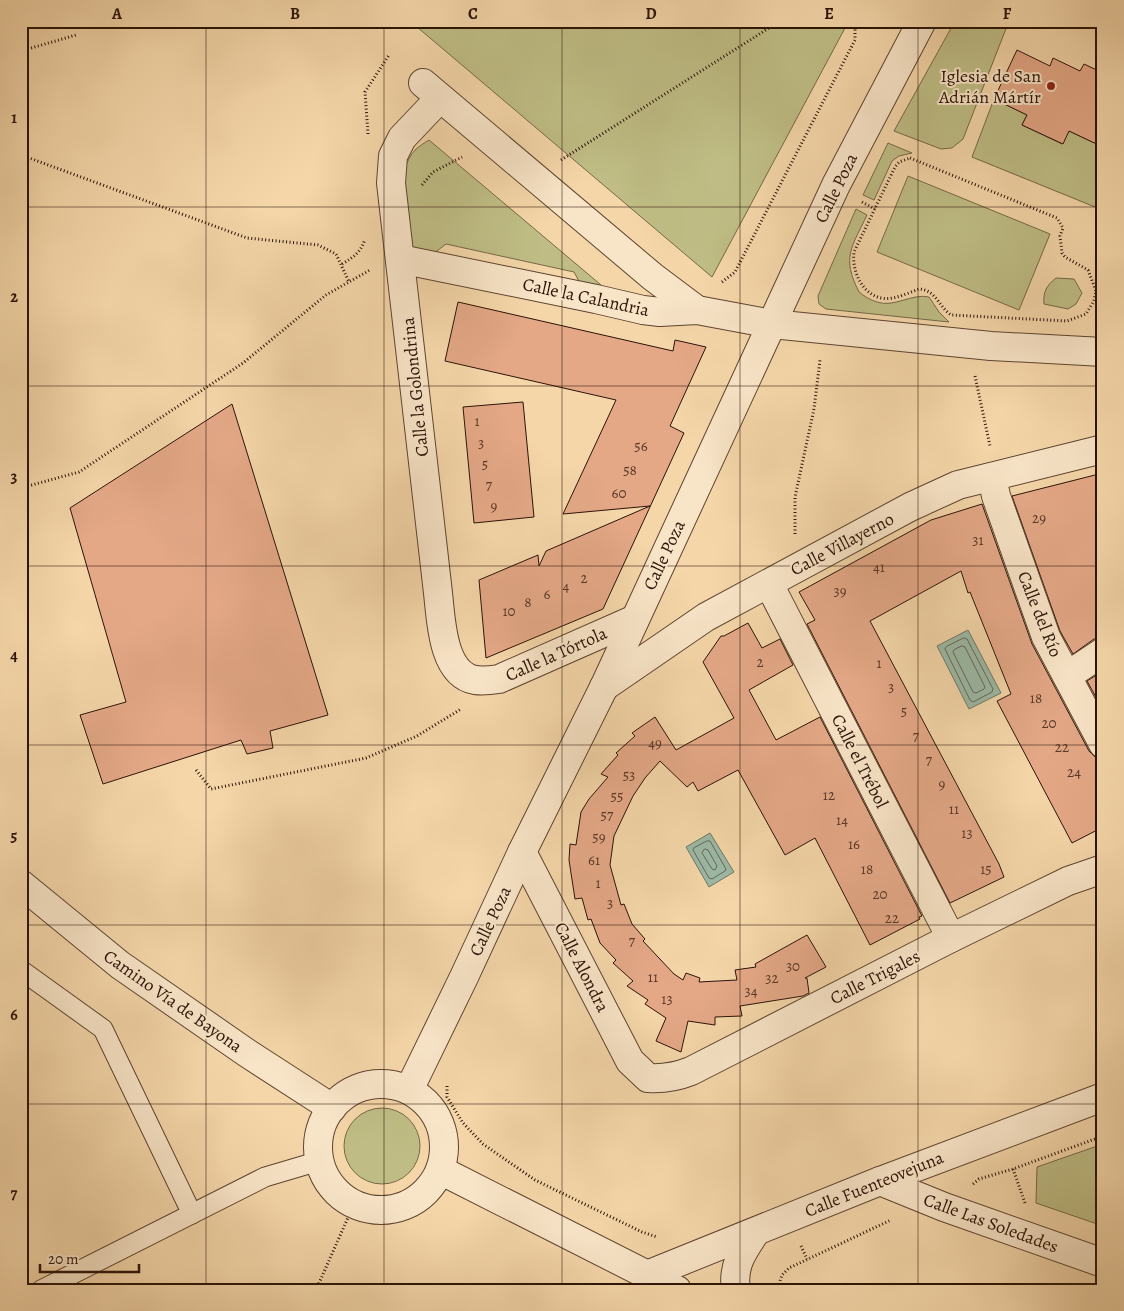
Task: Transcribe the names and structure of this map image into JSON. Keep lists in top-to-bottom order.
{
  "streets": {
    "street": [
      "Calle Poza",
      "Calle la Calandria",
      "Calle la Golondrina",
      "Calle Villayerno",
      "Calle del Río",
      "Calle la Tórtola",
      "Calle el Trébol",
      "Calle Alondra",
      "Calle Trigales",
      "Camino Vía de Bayona",
      "Calle Fuenteovejuna",
      "Calle Las Soledades"
    ]
  },
  "crossings": [
    ["Calle Poza", "Calle la Calandria"],
    ["Calle Poza", "Calle Villayerno"],
    ["Calle Poza", "Calle la Tórtola"],
    ["Calle Poza", "Calle Alondra"],
    ["Calle Poza", "Camino Vía de Bayona"],
    ["Calle la Calandria", "Calle la Golondrina"],
    ["Calle la Golondrina", "Calle la Tórtola"],
    ["Calle Villayerno", "Calle del Río"],
    ["Calle Villayerno", "Calle el Trébol"],
    ["Calle el Trébol", "Calle Trigales"],
    ["Calle Alondra", "Calle Trigales"],
    ["Calle Fuenteovejuna", "Calle Las Soledades"]
  ],
  "places": ["Iglesia de San Adrián Mártír"],
  "house_numbers": [
    "1",
    "3",
    "56",
    "5",
    "58",
    "7",
    "60",
    "9",
    "29",
    "31",
    "41",
    "2",
    "4",
    "39",
    "6",
    "8",
    "10",
    "2",
    "1",
    "3",
    "18",
    "5",
    "20",
    "7",
    "49",
    "22",
    "7",
    "24",
    "53",
    "9",
    "12",
    "55",
    "11",
    "57",
    "14",
    "13",
    "59",
    "16",
    "61",
    "18",
    "15",
    "1",
    "20",
    "3",
    "22",
    "7",
    "30",
    "11",
    "32",
    "34",
    "13"
  ],
  "scale_bar": "20 m",
  "grid": {
    "columns": [
      "A",
      "B",
      "C",
      "D",
      "E",
      "F"
    ],
    "rows": [
      "1",
      "2",
      "3",
      "4",
      "5",
      "6",
      "7"
    ]
  }
}
